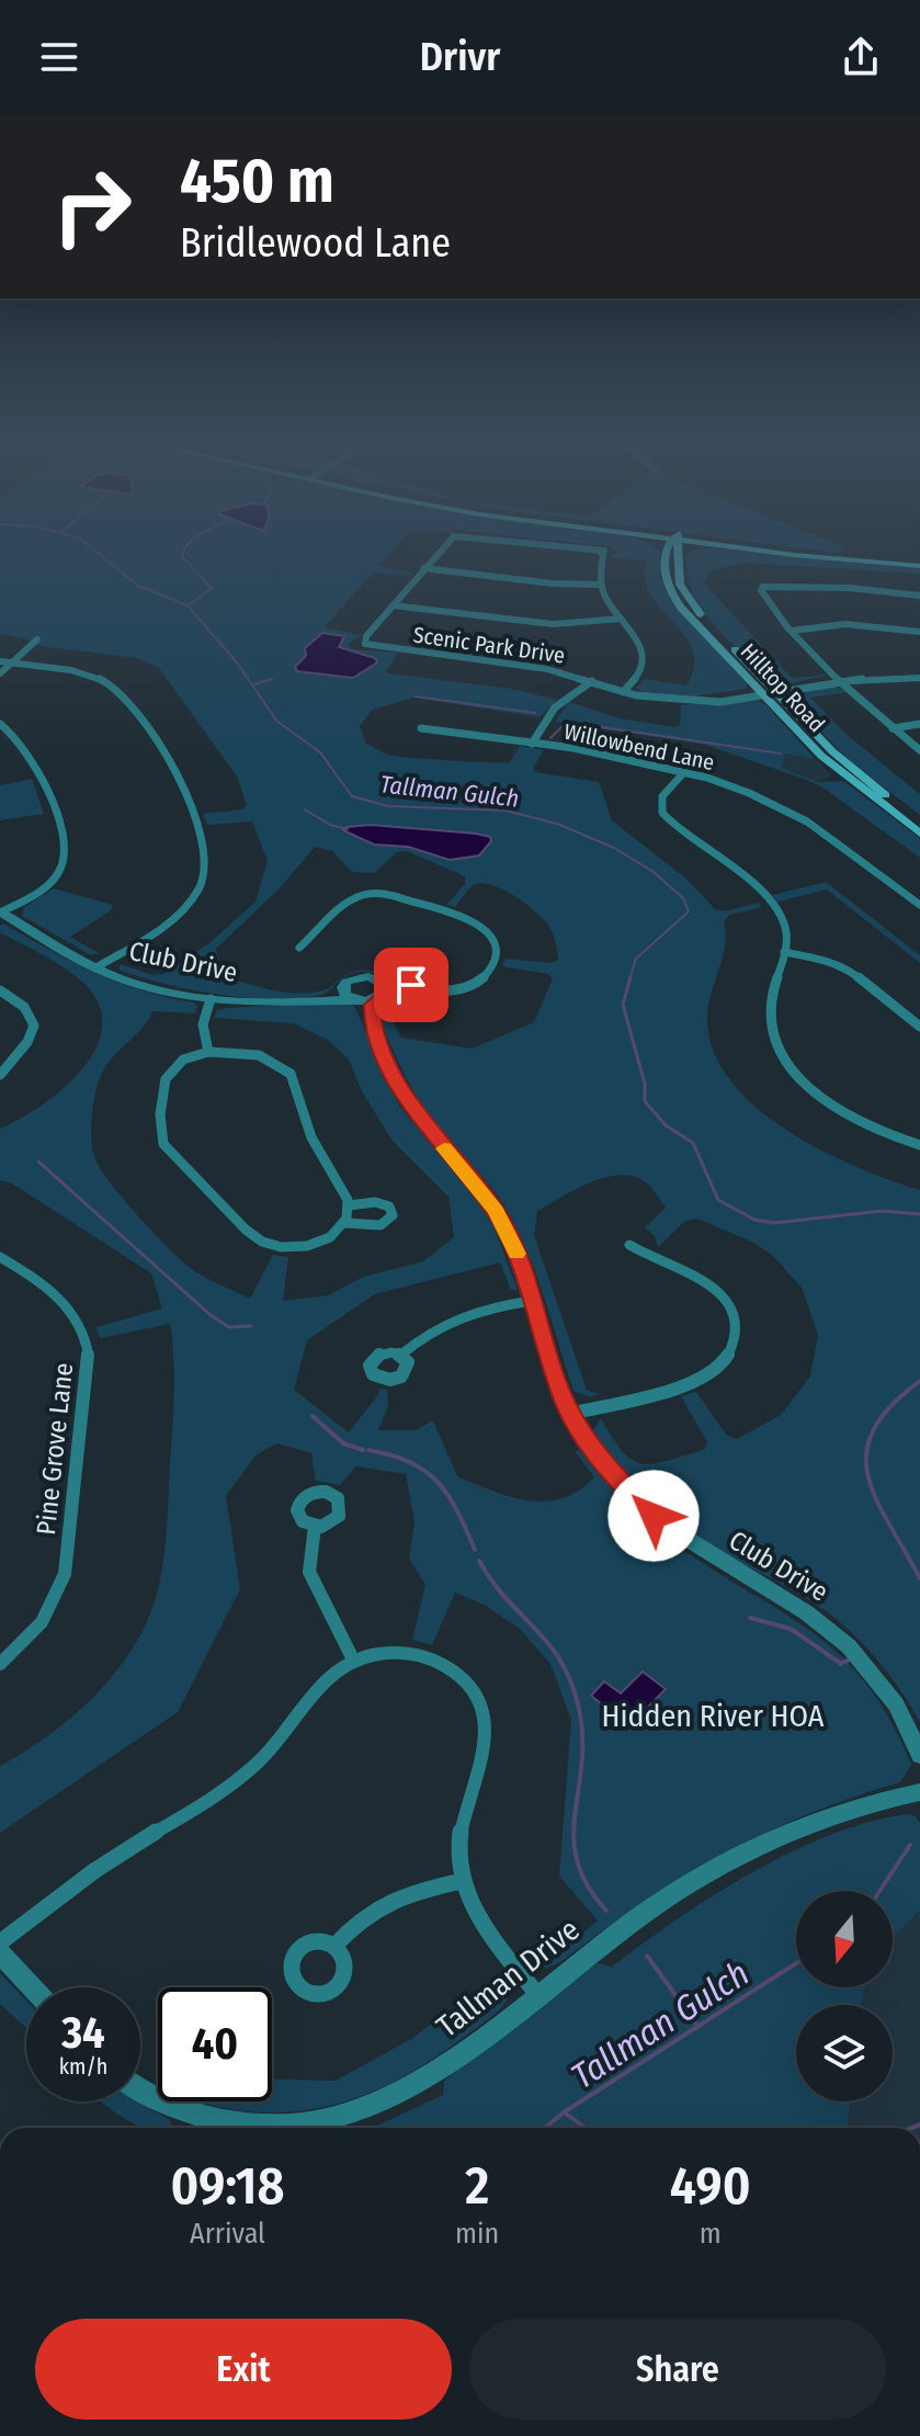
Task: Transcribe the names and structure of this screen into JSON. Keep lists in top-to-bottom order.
{
  "streets": {
    "main road": ["Hilltop Road"],
    "street": [
      "Scenic Park Drive",
      "Willowbend Lane",
      "Club Drive",
      "Pine Grove Lane",
      "Tallman Drive"
    ]
  },
  "crossings": [
    ["Scenic Park Drive", "Hilltop Road"]
  ],
  "water": ["Tallman Gulch"],
  "parks": ["Hidden River HOA"],
  "north": "bottom",
  "page": {
    "header": "Drivr",
    "turn": ["450 m", "Bridlewood Lane"],
    "speed": "34 km/h",
    "limit": "40",
    "eta": [
      "09:18",
      "Arrival",
      "2",
      "min",
      "490",
      "m"
    ],
    "buttons": ["Exit", "Share"]
  }
}
